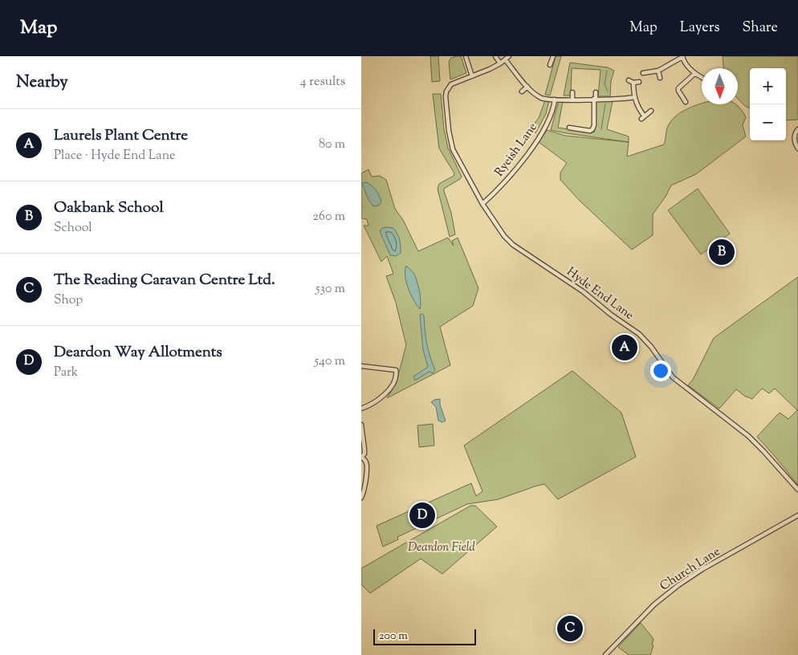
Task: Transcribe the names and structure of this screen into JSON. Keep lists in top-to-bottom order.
{
  "streets": {
    "street": ["Ryeish Lane", "Hyde End Lane", "Church Lane"]
  },
  "crossings": [
    ["Ryeish Lane", "Hyde End Lane"]
  ],
  "parks": ["Deardon Field"],
  "scale_bar": "200 m",
  "north": "bottom",
  "page": {
    "header": "Map",
    "nav": ["Map", "Layers", "Share"],
    "heading": ["Nearby", "4 results"],
    "map_buttons": ["+", "−"],
    "list": [
      {
        "mark": "A",
        "name": "Laurels Plant Centre",
        "note": "Place · Hyde End Lane",
        "value": "80 m"
      },
      {
        "mark": "B",
        "name": "Oakbank School",
        "note": "School",
        "value": "260 m"
      },
      {
        "mark": "C",
        "name": "The Reading Caravan Centre Ltd.",
        "note": "Shop",
        "value": "530 m"
      },
      {
        "mark": "D",
        "name": "Deardon Way Allotments",
        "note": "Park",
        "value": "540 m"
      }
    ],
    "pins": [
      "B",
      "A",
      "D",
      "C"
    ],
    "scale": "200 m"
  }
}
